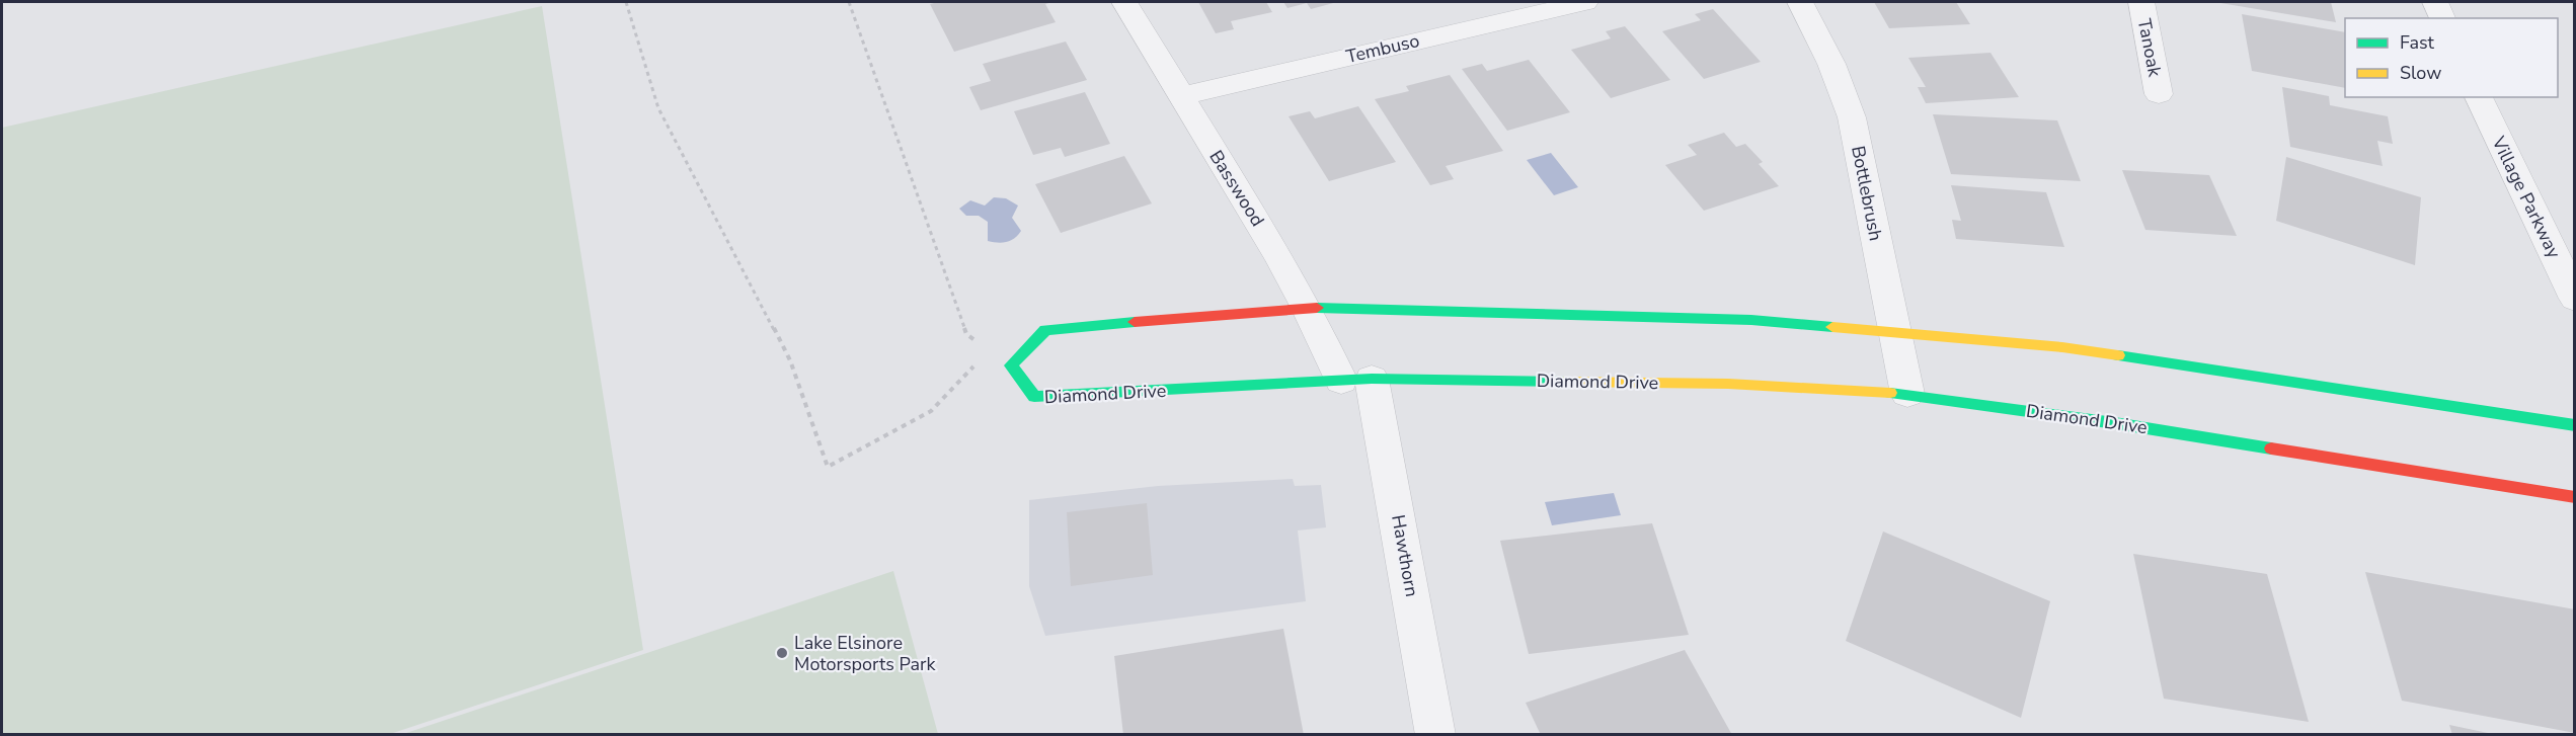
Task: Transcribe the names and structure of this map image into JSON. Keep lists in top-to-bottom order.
{
  "streets": {
    "street": [
      "Tanoak",
      "Tembuso",
      "Basswood",
      "Bottlebrush",
      "Village Parkway",
      "Diamond Drive",
      "Hawthorn"
    ]
  },
  "crossings": [
    ["Tembuso", "Basswood"],
    ["Basswood", "Diamond Drive"],
    ["Basswood", "Hawthorn"],
    ["Bottlebrush", "Diamond Drive"],
    ["Diamond Drive", "Hawthorn"]
  ],
  "places": ["Lake Elsinore Motorsports Park"],
  "legend": ["Fast", "Slow"]
}
